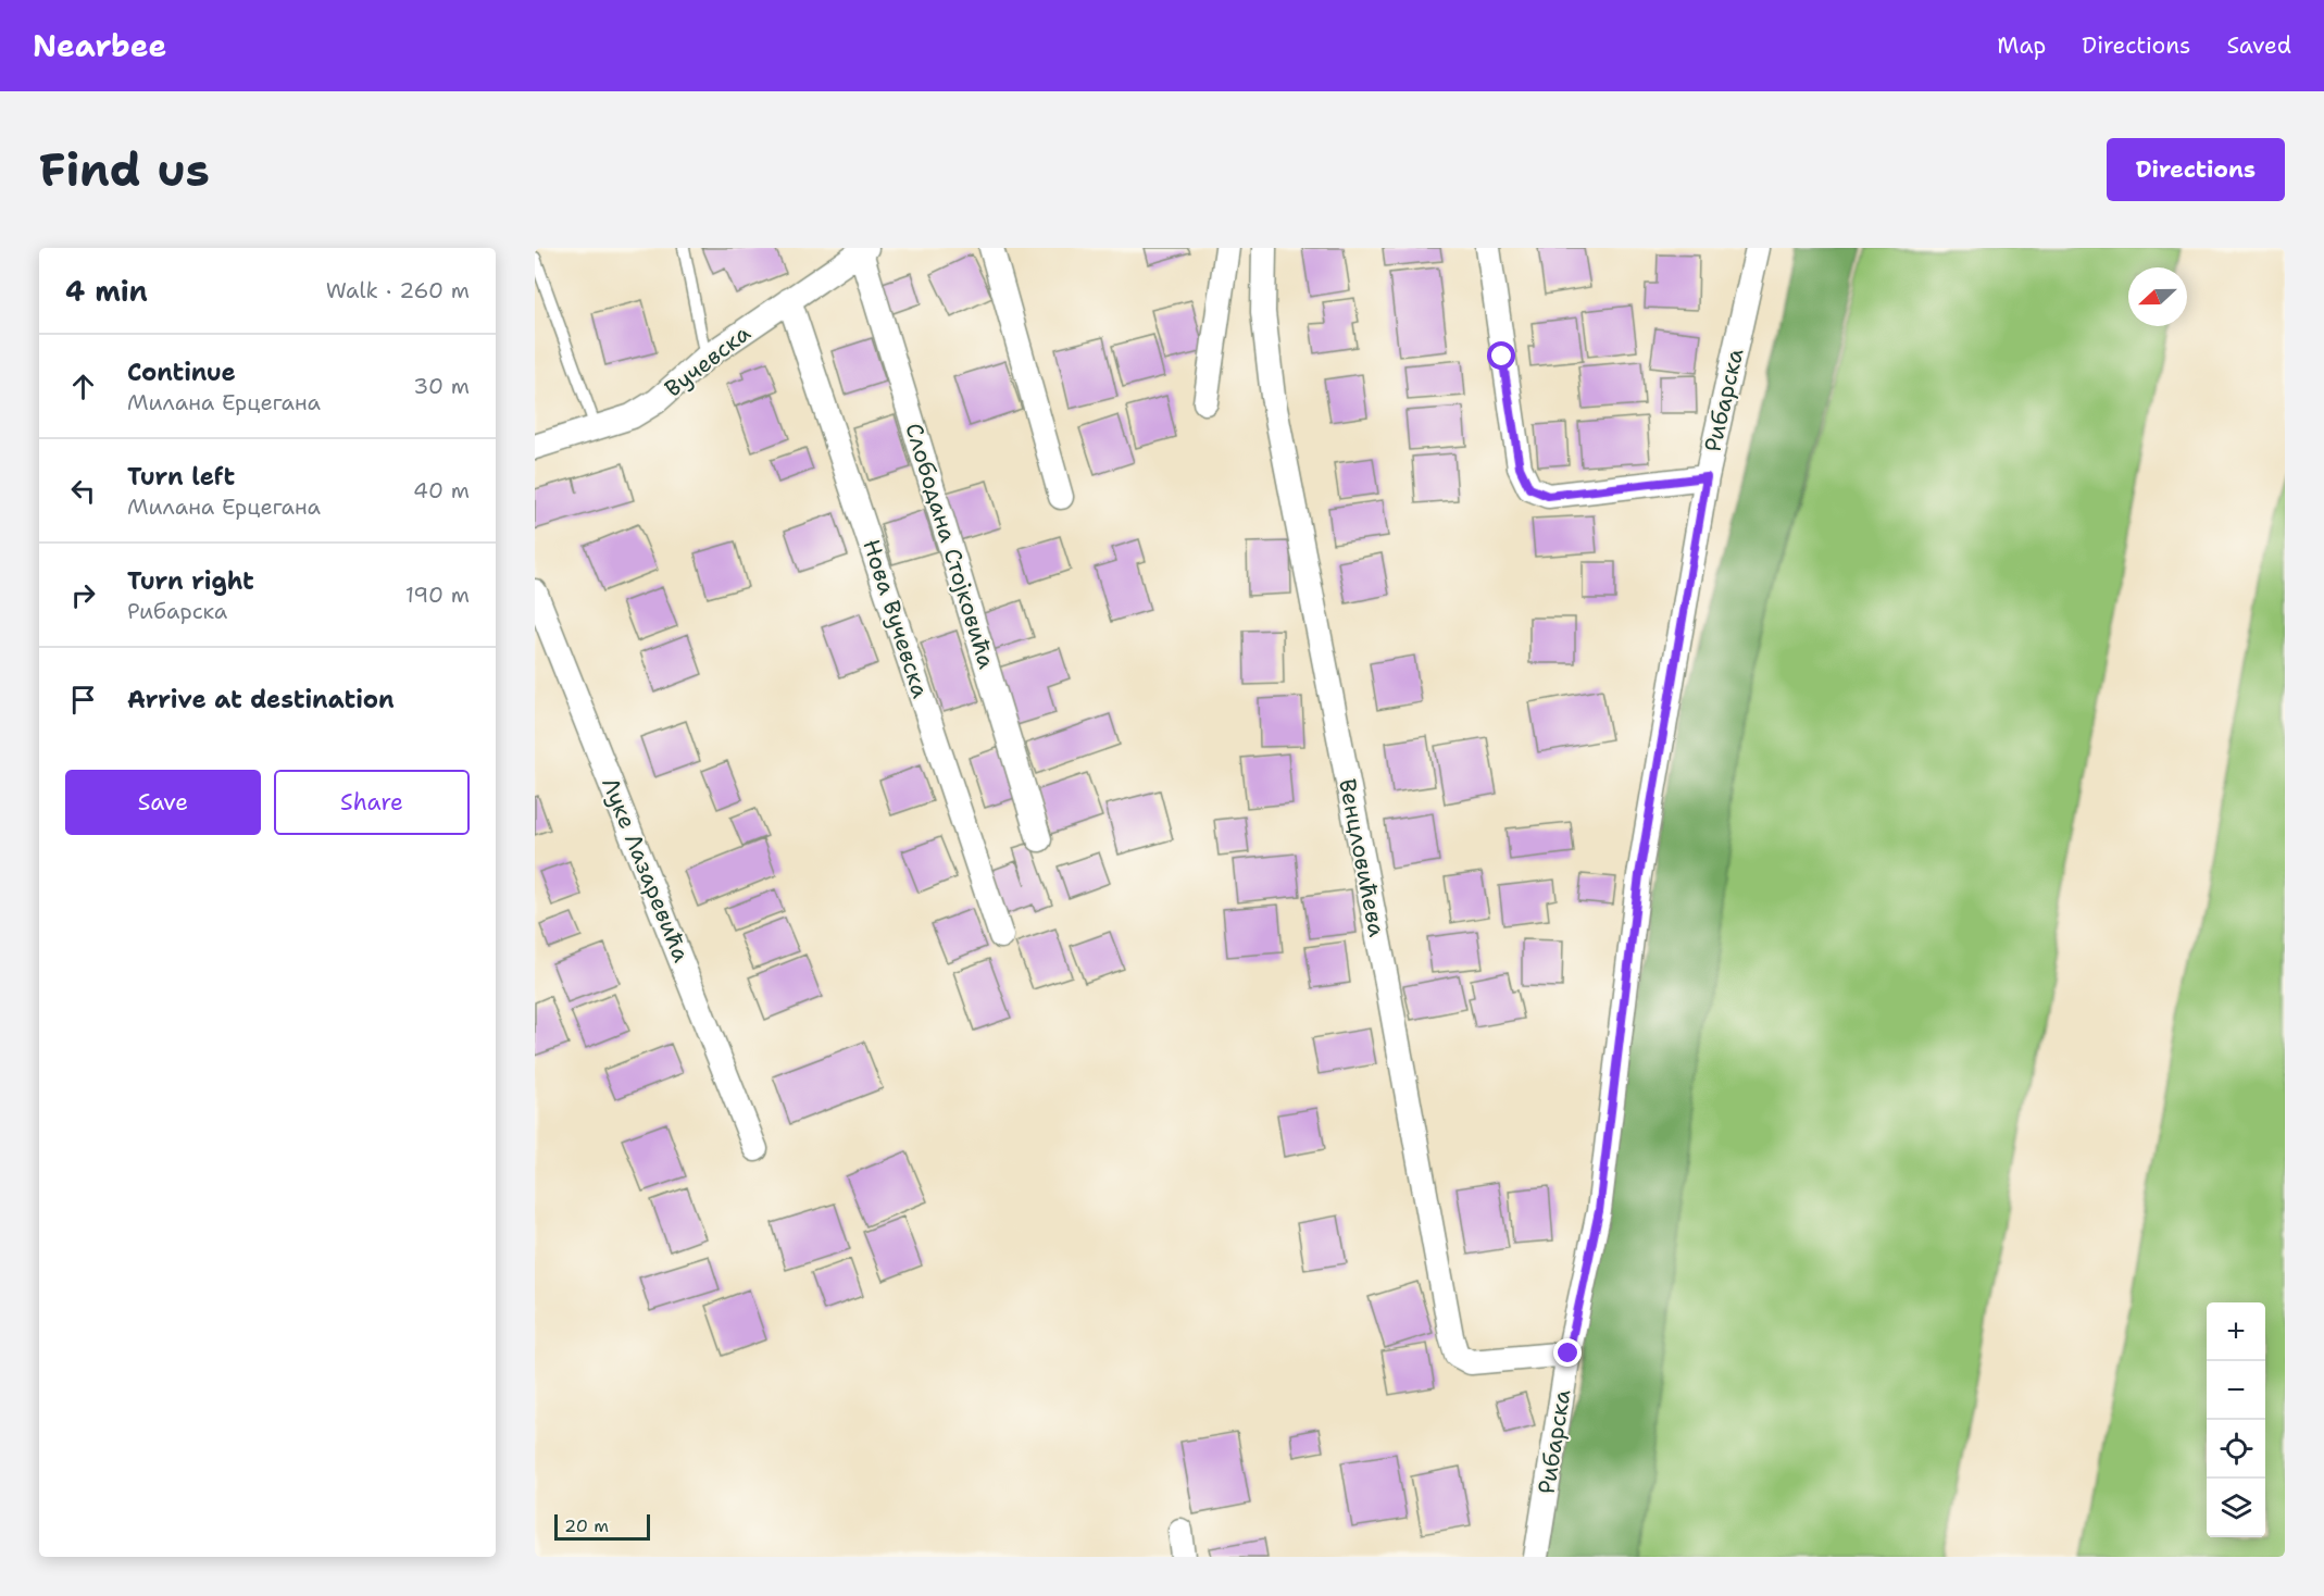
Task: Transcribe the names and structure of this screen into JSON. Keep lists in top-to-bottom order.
{
  "streets": {
    "street": [
      "Вучевска",
      "Рибарска",
      "Слободана Стојковића",
      "Нова Вучевска",
      "Венцловићева",
      "Луке Лазаревића"
    ]
  },
  "crossings": [
    ["Вучевска", "Слободана Стојковића"],
    ["Вучевска", "Нова Вучевска"],
    ["Рибарска", "Венцловићева"]
  ],
  "scale_bar": "20 m",
  "north": "left",
  "page": {
    "header": "Nearbee",
    "nav": ["Map", "Directions", "Saved"],
    "buttons": [
      "Directions",
      ["Save", "Share"]
    ],
    "title": "Find us",
    "heading": ["4 min", "Walk · 260 m"],
    "list": [
      ["Continue", "Милана Ерцегана", "30 m"],
      ["Turn left", "Милана Ерцегана", "40 m"],
      ["Turn right", "Рибарска", "190 m"],
      "Arrive at destination"
    ],
    "map_buttons": ["+", "−"],
    "scale": "20 m"
  }
}
